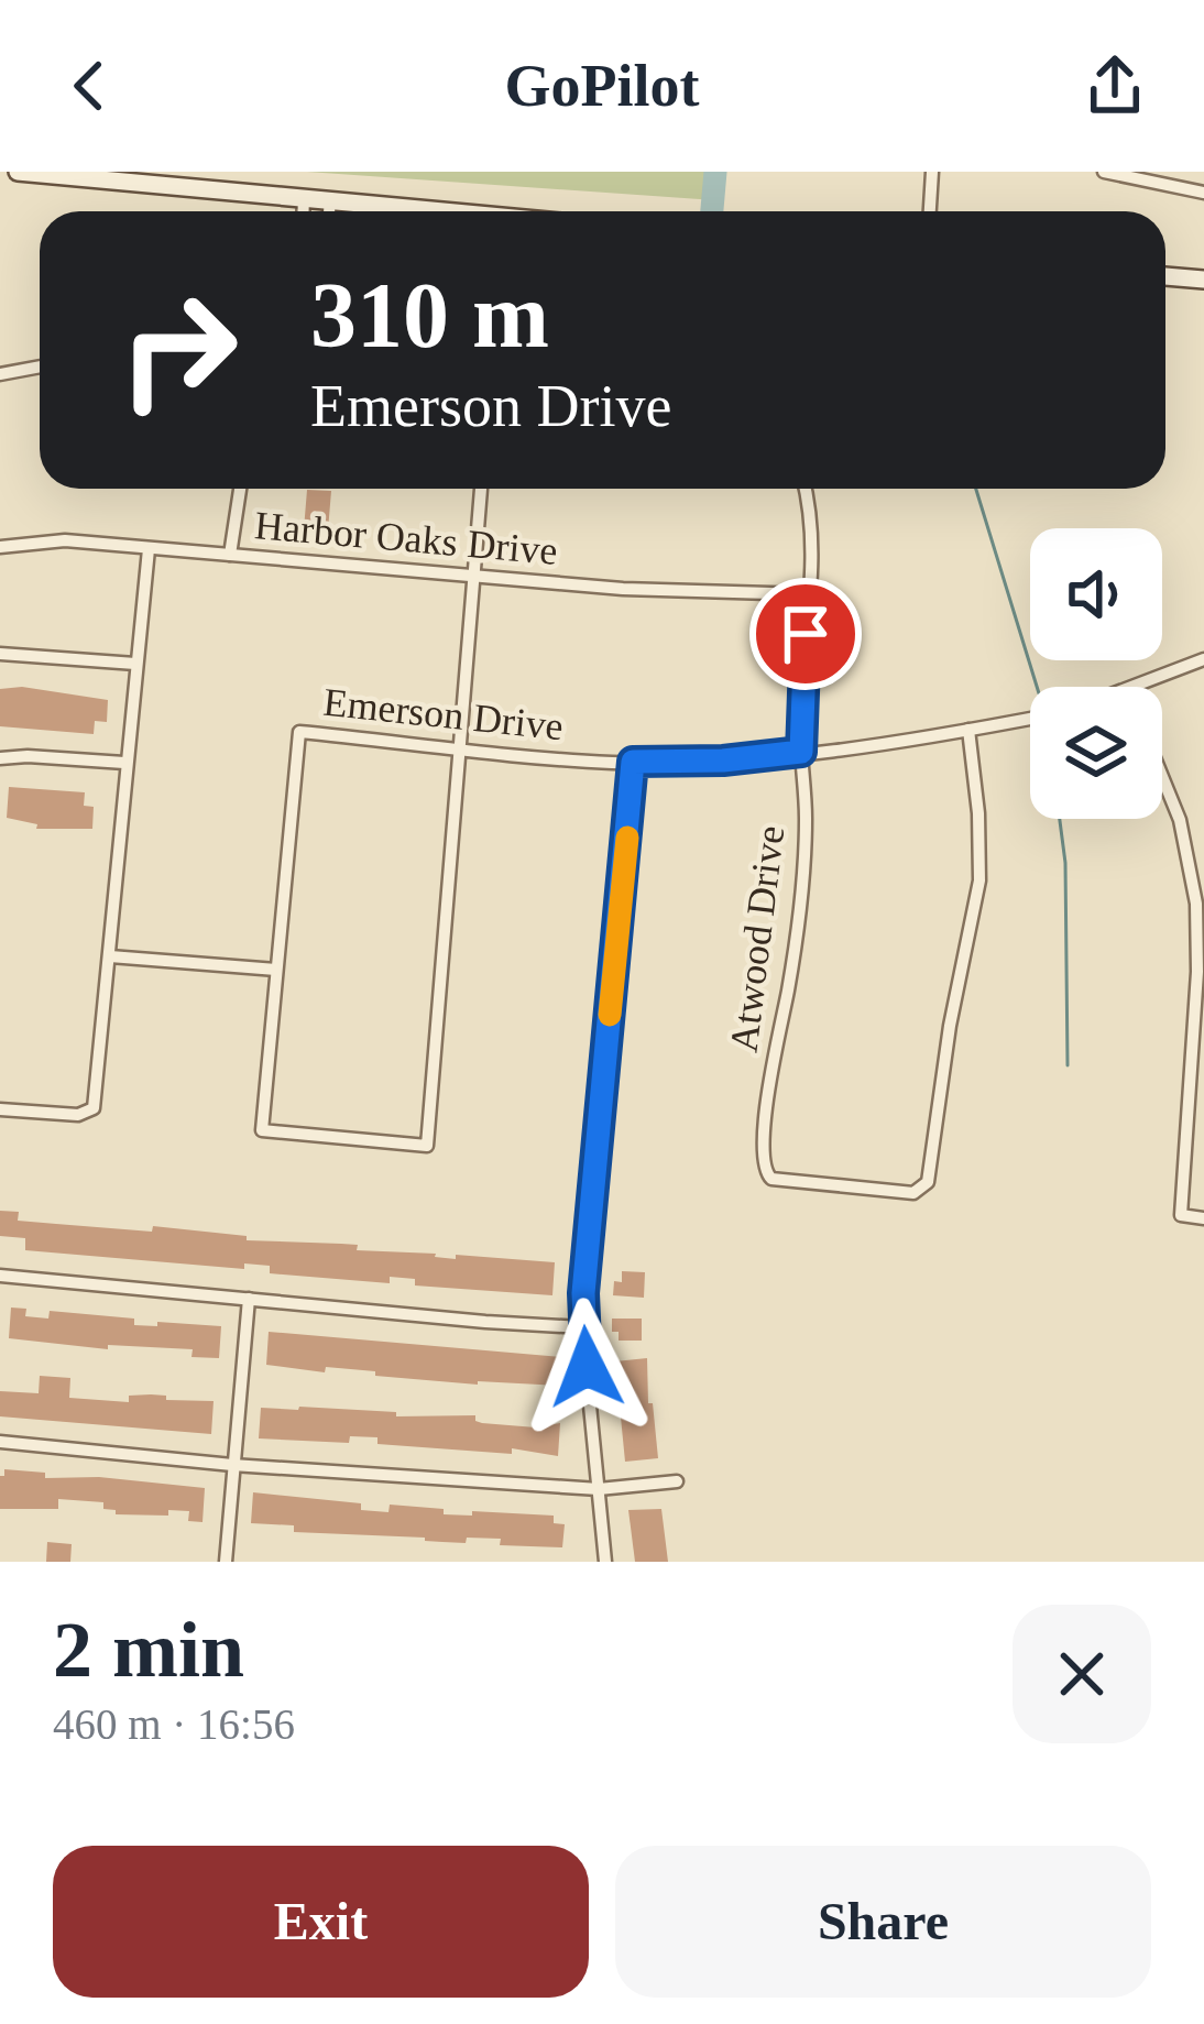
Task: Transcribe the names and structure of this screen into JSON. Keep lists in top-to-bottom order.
{
  "streets": {
    "street": ["Harbor Oaks Drive", "Emerson Drive", "Atwood Drive"]
  },
  "crossings": [
    ["Harbor Oaks Drive", "Atwood Drive"],
    ["Emerson Drive", "Atwood Drive"]
  ],
  "page": {
    "header": "GoPilot",
    "turn": ["310 m", "Emerson Drive"],
    "heading": ["2 min", "460 m · 16:56"],
    "buttons": ["Exit", "Share"]
  }
}
